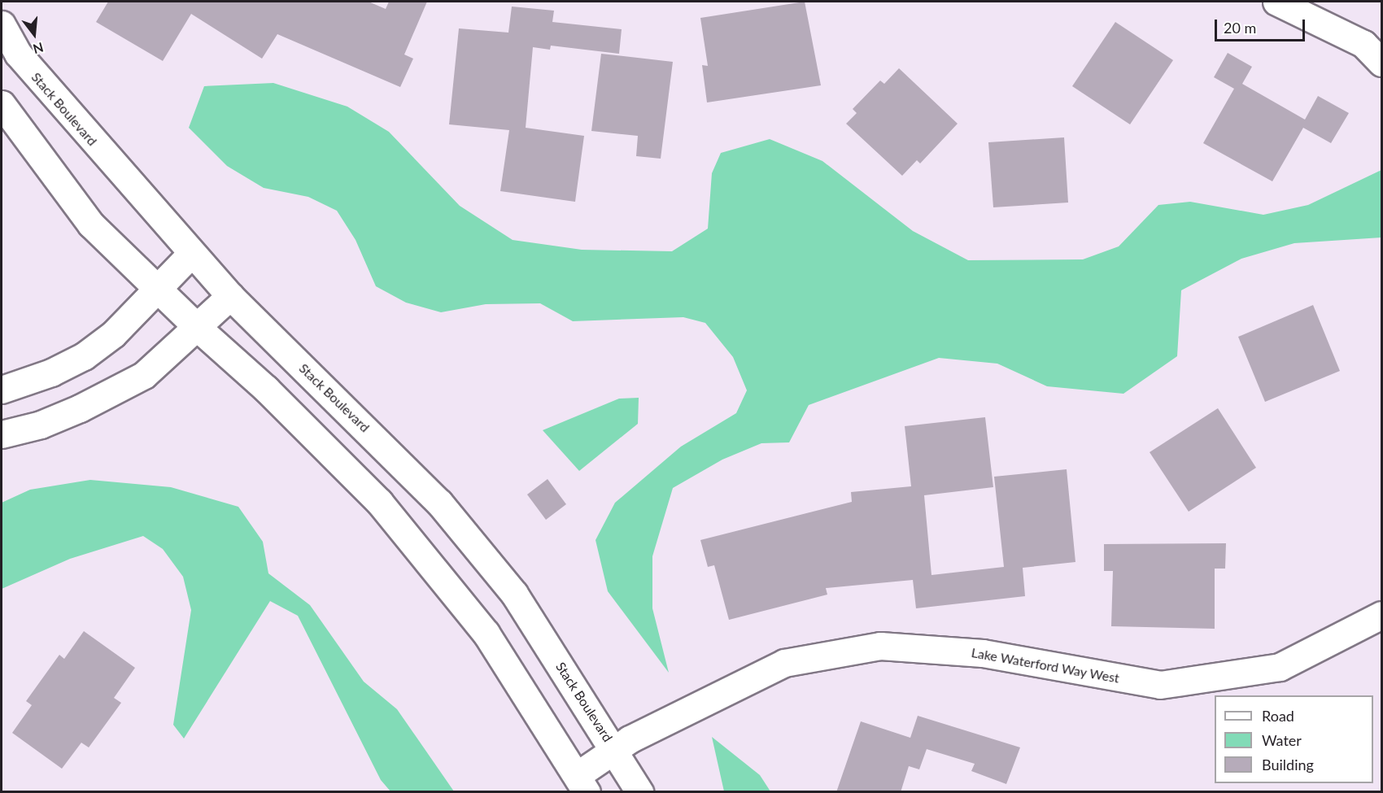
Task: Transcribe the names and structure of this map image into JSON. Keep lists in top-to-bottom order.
{
  "streets": {
    "street": ["Stack Boulevard", "Lake Waterford Way West"]
  },
  "crossings": [
    ["Stack Boulevard", "Lake Waterford Way West"]
  ],
  "legend": ["Road", "Water", "Building"],
  "scale_bar": "20 m",
  "north": "bottom"
}
